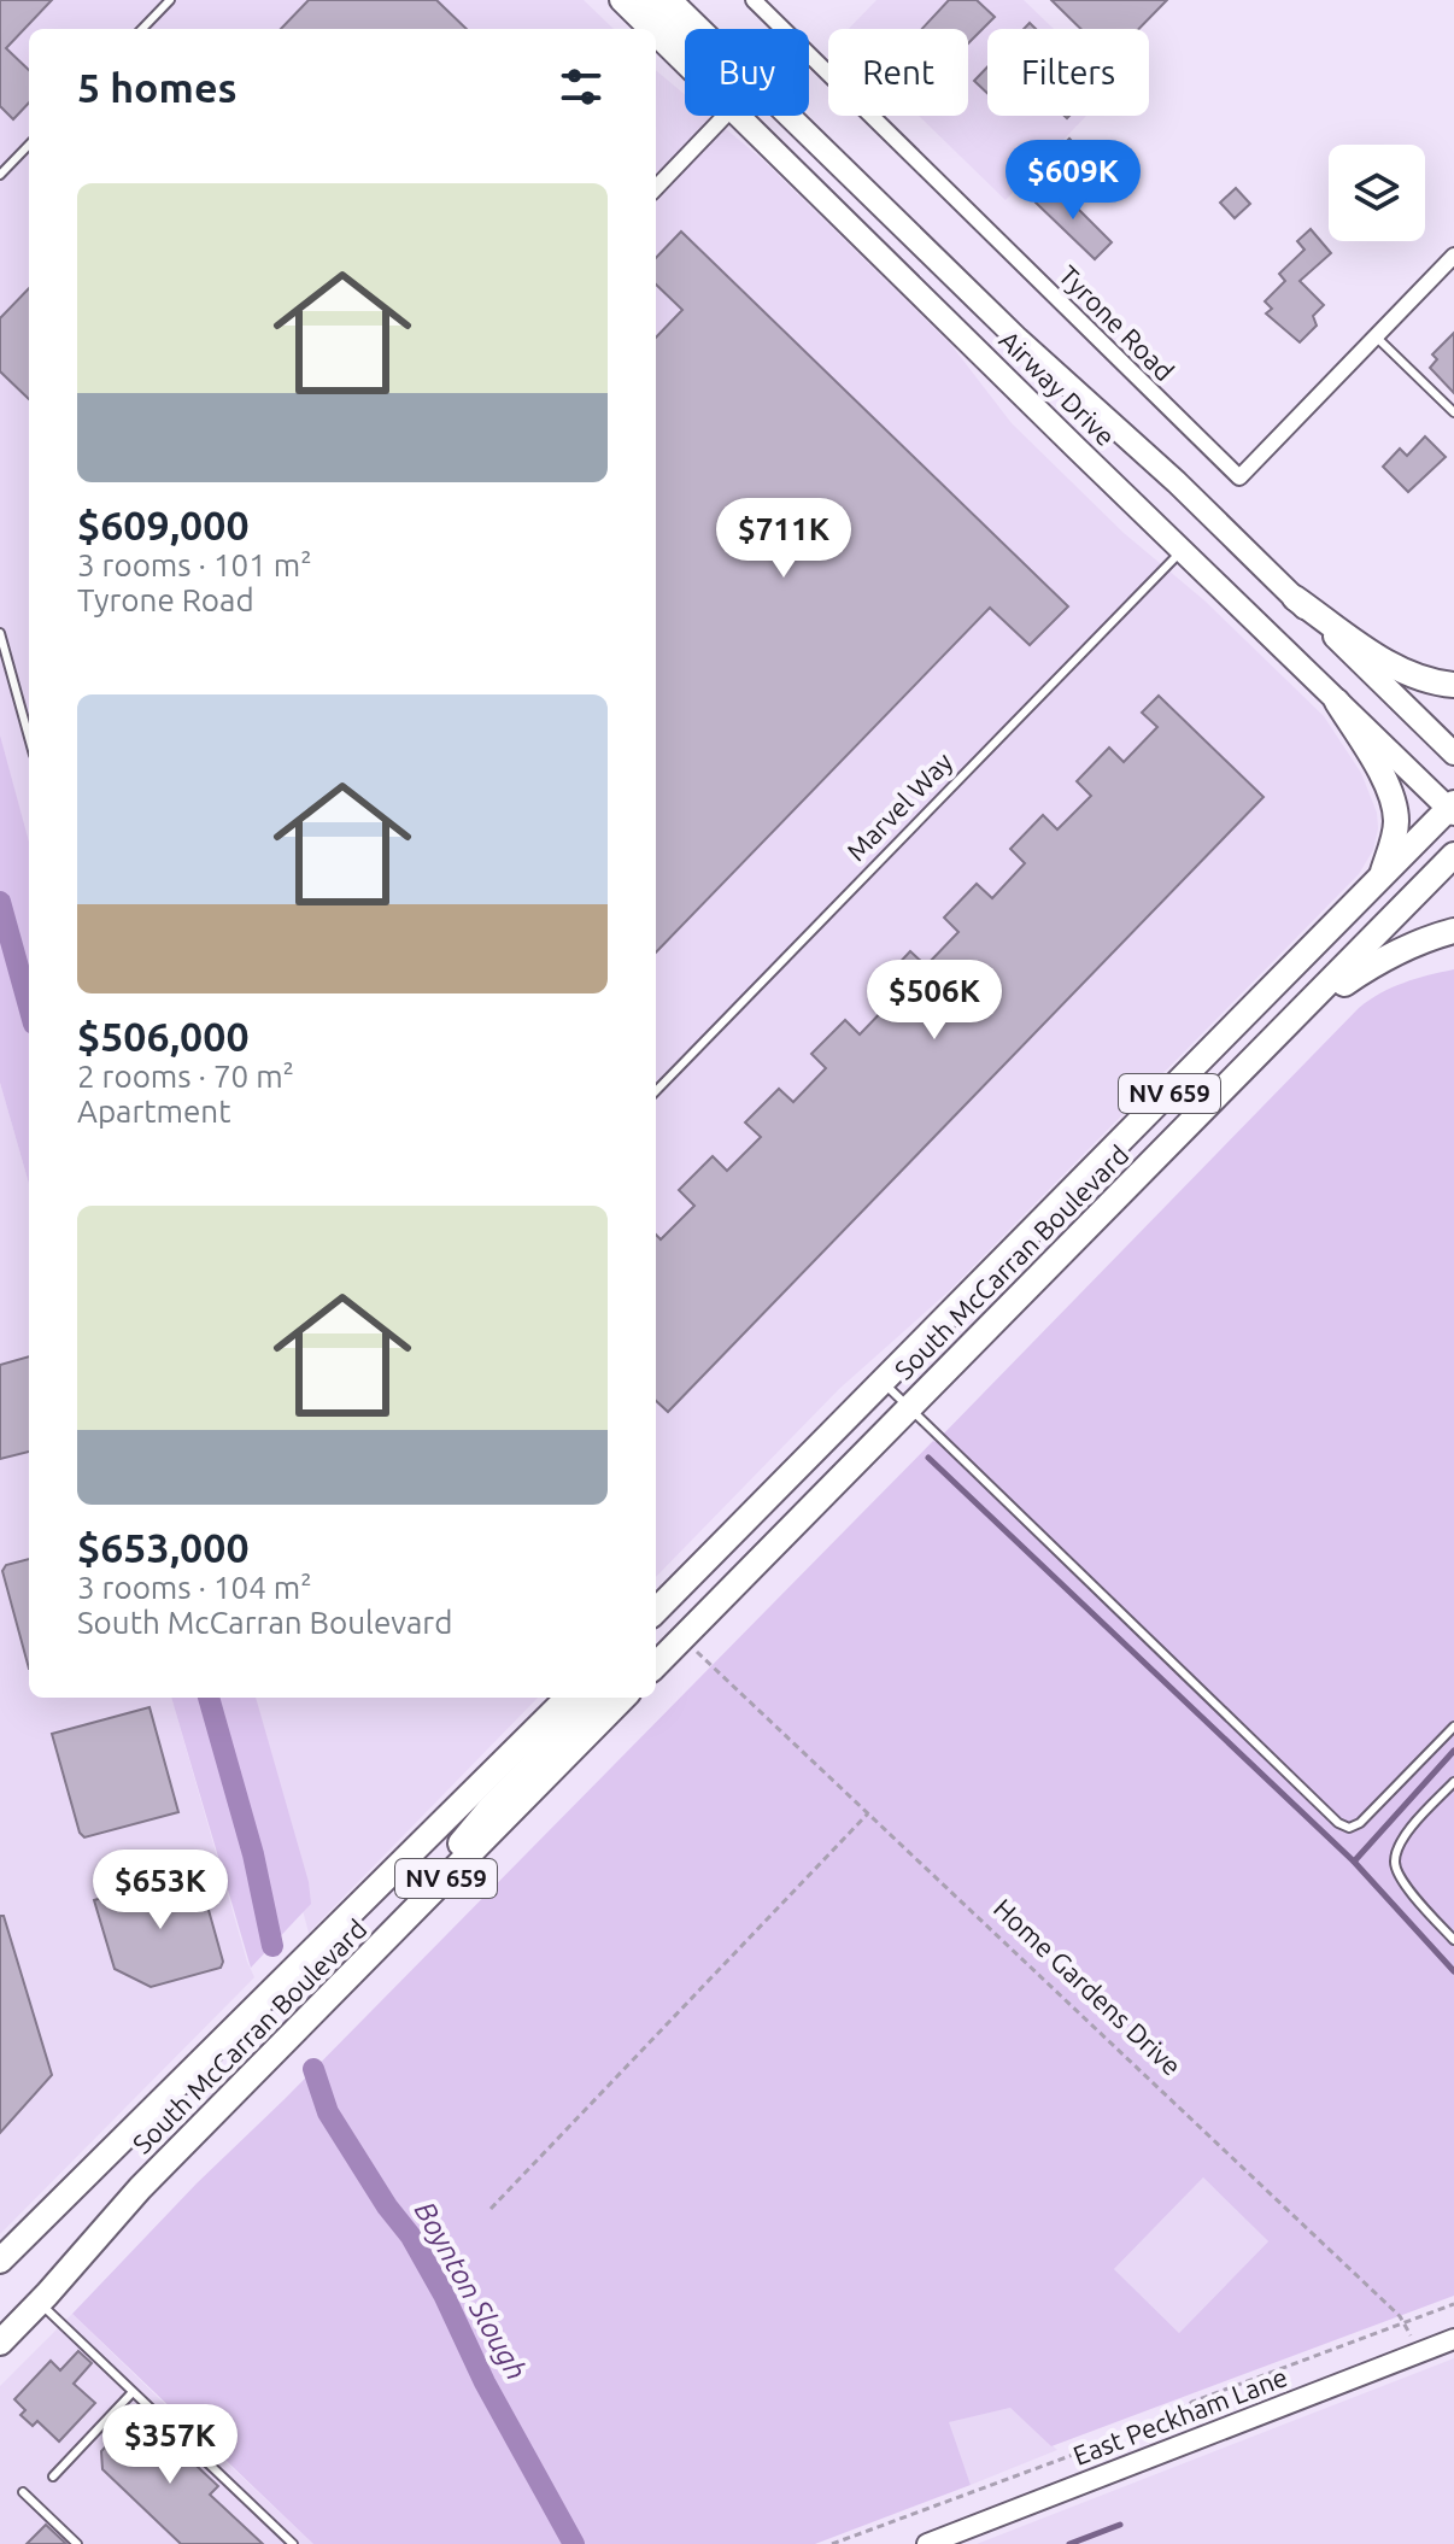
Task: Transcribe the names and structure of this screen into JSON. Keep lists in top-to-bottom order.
{
  "streets": {
    "main road": ["Airway Drive", "NV 659", "South McCarran Boulevard"],
    "street": ["Tyrone Road", "East Peckham Lane"],
    "lane": ["Marvel Way"],
    "path": ["Home Gardens Drive"]
  },
  "crossings": [
    ["Airway Drive", "Marvel Way"],
    ["Airway Drive", "South McCarran Boulevard"],
    ["Home Gardens Drive", "East Peckham Lane"]
  ],
  "water": ["Boynton Slough"],
  "page": {
    "chip": ["Buy", "Rent", "Filters"],
    "heading": "5 homes",
    "price": [
      "$609K",
      "$711K",
      "$506K",
      "$653K",
      "$357K"
    ],
    "list": [
      {
        "name": "$609,000",
        "note": "3 rooms · 101 m² · Tyrone Road"
      },
      {
        "name": "$506,000",
        "note": "2 rooms · 70 m² · Apartment"
      },
      {
        "name": "$653,000",
        "note": "3 rooms · 104 m² · South McCarran Boulevard"
      }
    ]
  }
}
